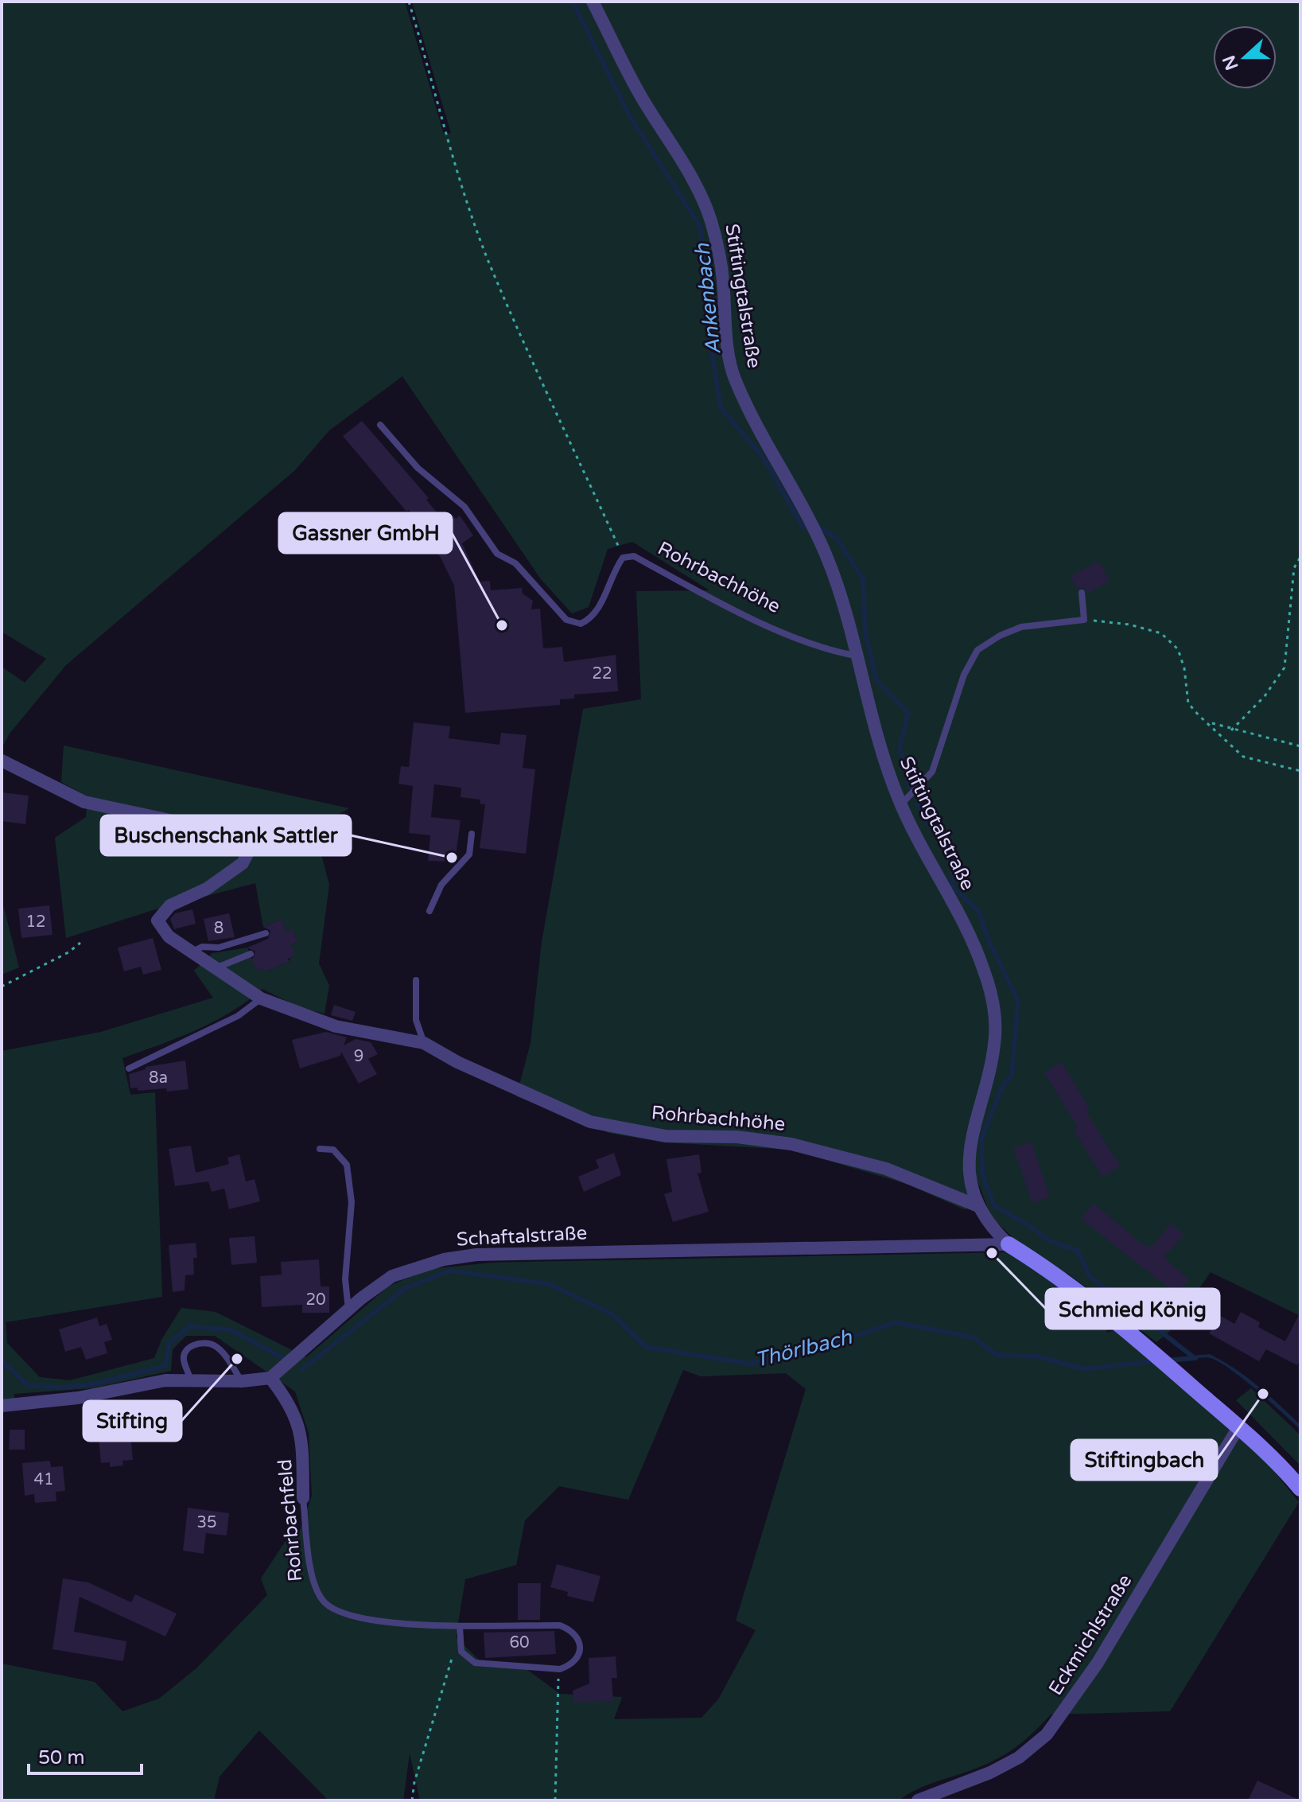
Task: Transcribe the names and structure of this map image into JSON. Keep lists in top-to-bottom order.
{
  "streets": {
    "street": [
      "Stiftingtalstraße",
      "Rohrbachhöhe",
      "Schaftalstraße",
      "Rohrbachfeld",
      "Eckmichlstraße"
    ]
  },
  "crossings": [
    ["Stiftingtalstraße", "Rohrbachhöhe"],
    ["Stiftingtalstraße", "Schaftalstraße"],
    ["Stiftingtalstraße", "Eckmichlstraße"],
    ["Schaftalstraße", "Rohrbachfeld"]
  ],
  "water": ["Ankenbach", "Thörlbach"],
  "places": [
    "Gassner GmbH",
    "Buschenschank Sattler",
    "Schmied König",
    "Stifting",
    "Stiftingbach"
  ],
  "house_numbers": [
    "22",
    "12",
    "8",
    "9",
    "8a",
    "20",
    "41",
    "35",
    "60"
  ],
  "scale_bar": "50 m",
  "north": "left"
}
